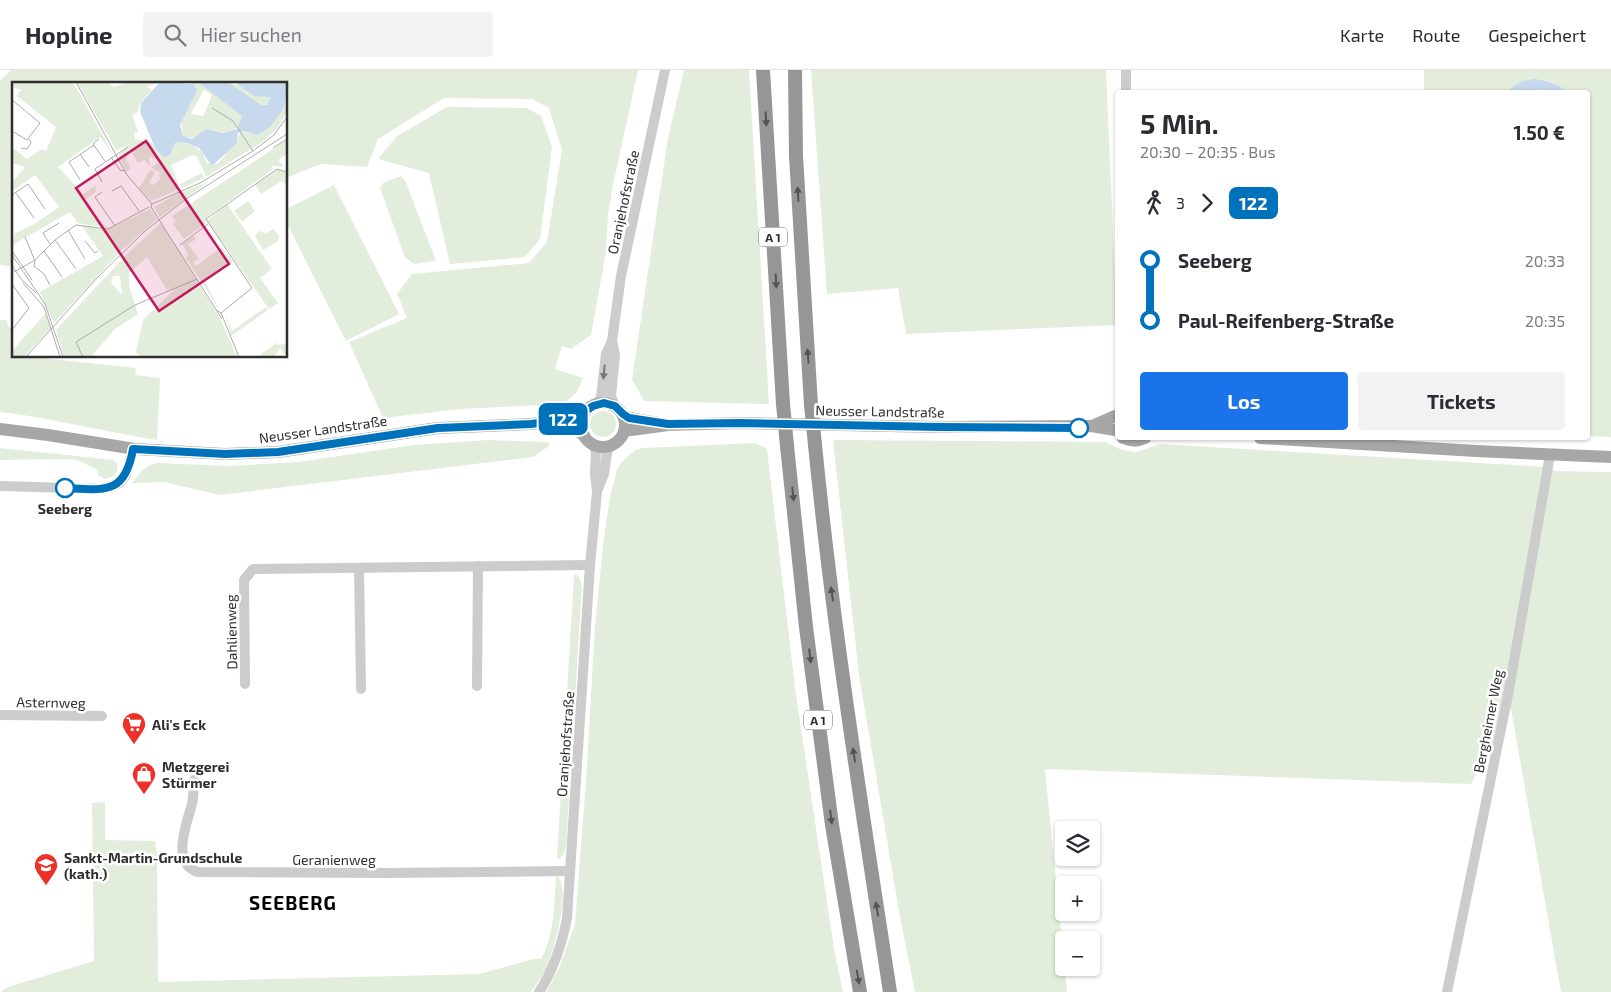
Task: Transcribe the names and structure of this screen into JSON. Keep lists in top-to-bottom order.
{
  "streets": {
    "highway": ["A 1"],
    "main road": ["Neusser Landstraße"],
    "street": [
      "Oranjehofstraße",
      "Dahlienweg",
      "Asternweg",
      "Bergheimer Weg",
      "Geranienweg"
    ]
  },
  "crossings": [
    ["Oranjehofstraße", "Neusser Landstraße"],
    ["Oranjehofstraße", "Dahlienweg"],
    ["Oranjehofstraße", "Geranienweg"]
  ],
  "districts": ["SEEBERG"],
  "places": {
    "other": ["Seeberg"],
    "supermarket": ["Ali's Eck"],
    "shop": ["Metzgerei Stürmer"],
    "school or university": ["Sankt-Martin-Grundschule (kath.)"]
  },
  "lines": ["bus line 122"],
  "page": {
    "header": "Hopline",
    "search": "Hier suchen",
    "nav": ["Karte", "Route", "Gespeichert"],
    "on_map": "122",
    "heading": ["5 Min.", "20:30 – 20:35 · Bus", "1.50 €"],
    "legs": ["3", "122"],
    "list": [
      {
        "name": "Seeberg",
        "value": "20:33"
      },
      {
        "name": "Paul-Reifenberg-Straße",
        "value": "20:35"
      }
    ],
    "buttons": ["Los", "Tickets"],
    "map_buttons": ["+", "−"]
  }
}
